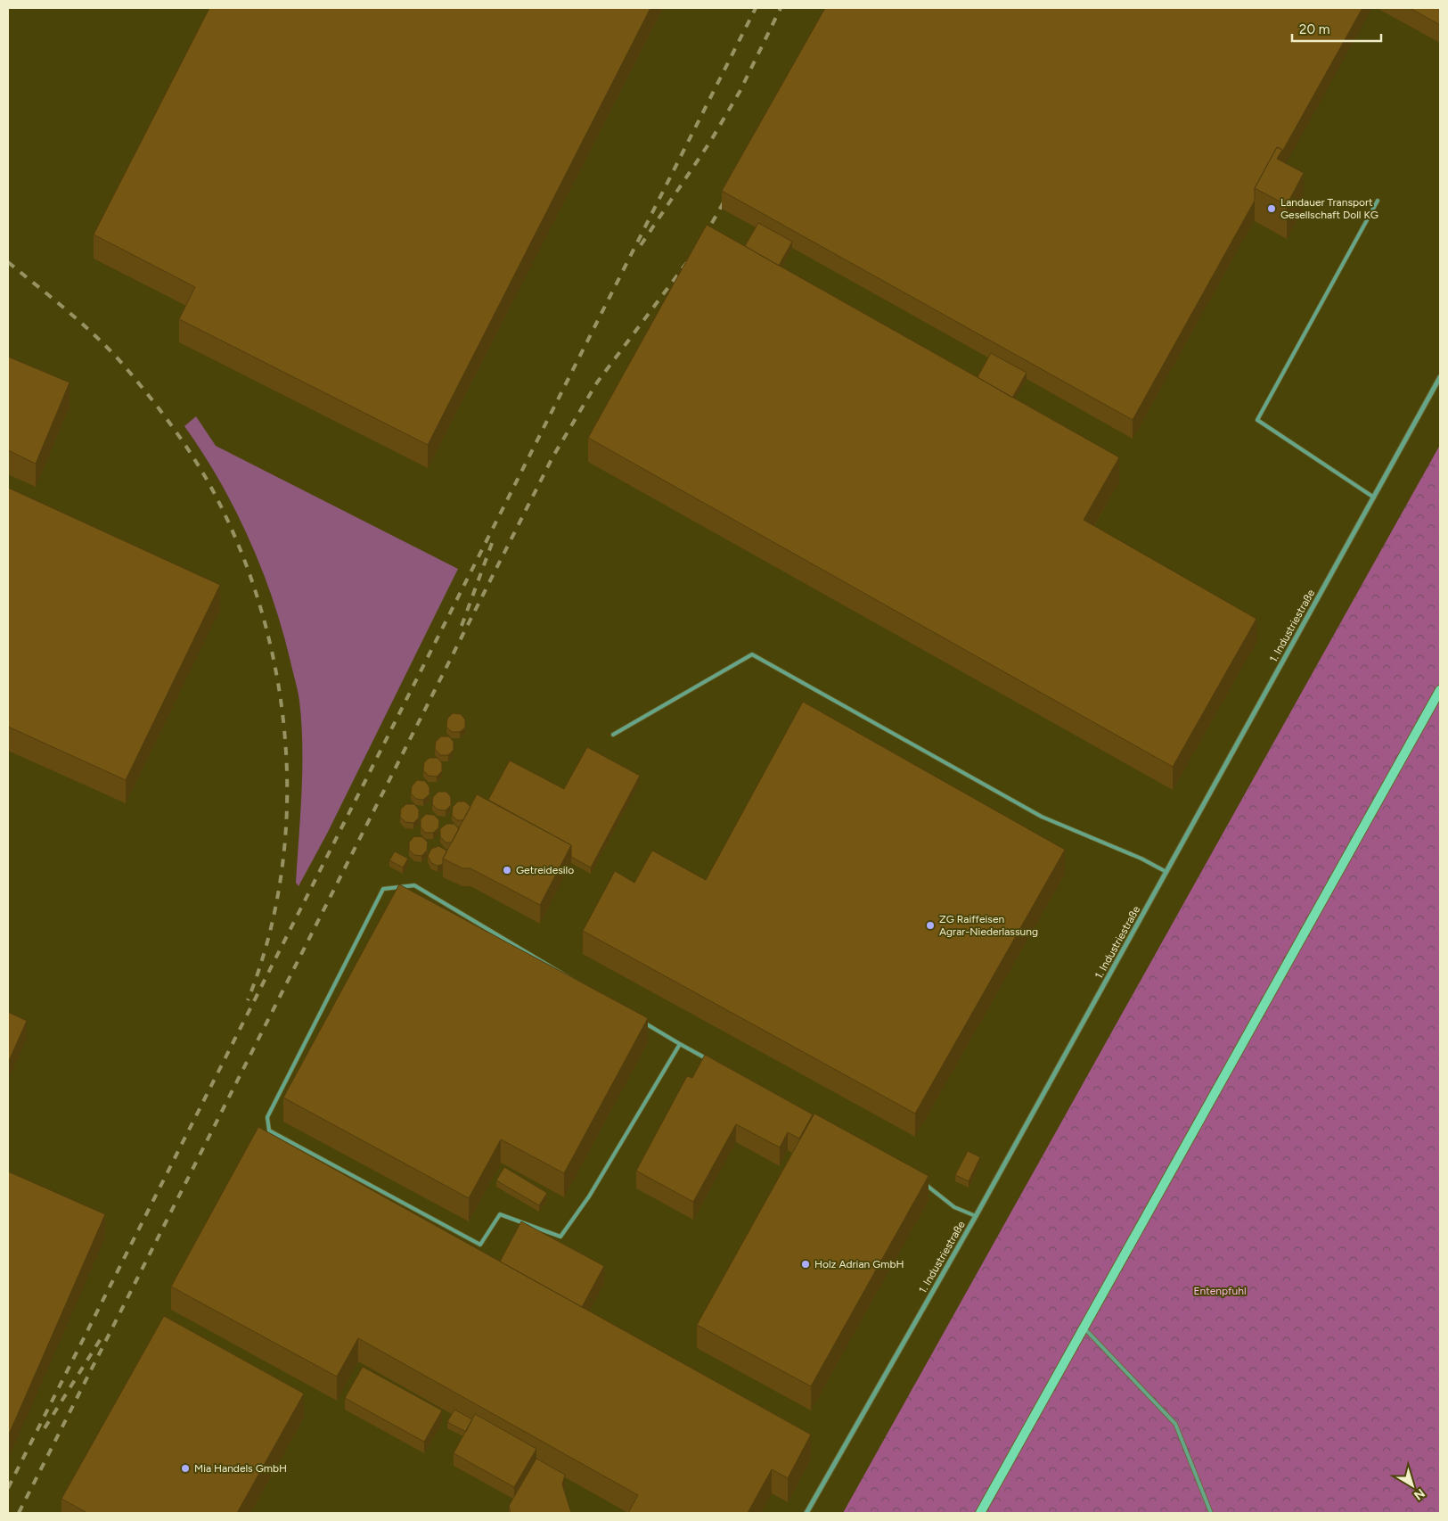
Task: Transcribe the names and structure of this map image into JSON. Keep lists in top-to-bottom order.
{
  "streets": {
    "street": ["1. Industriestraße"]
  },
  "parks": ["Entenpfuhl"],
  "places": [
    "Landauer Transport Gesellschaft Doll KG",
    "Getreidesilo",
    "ZG Raiffeisen Agrar-Niederlassung",
    "Holz Adrian GmbH",
    "Mia Handels GmbH"
  ],
  "scale_bar": "20 m",
  "north": "bottom right"
}
